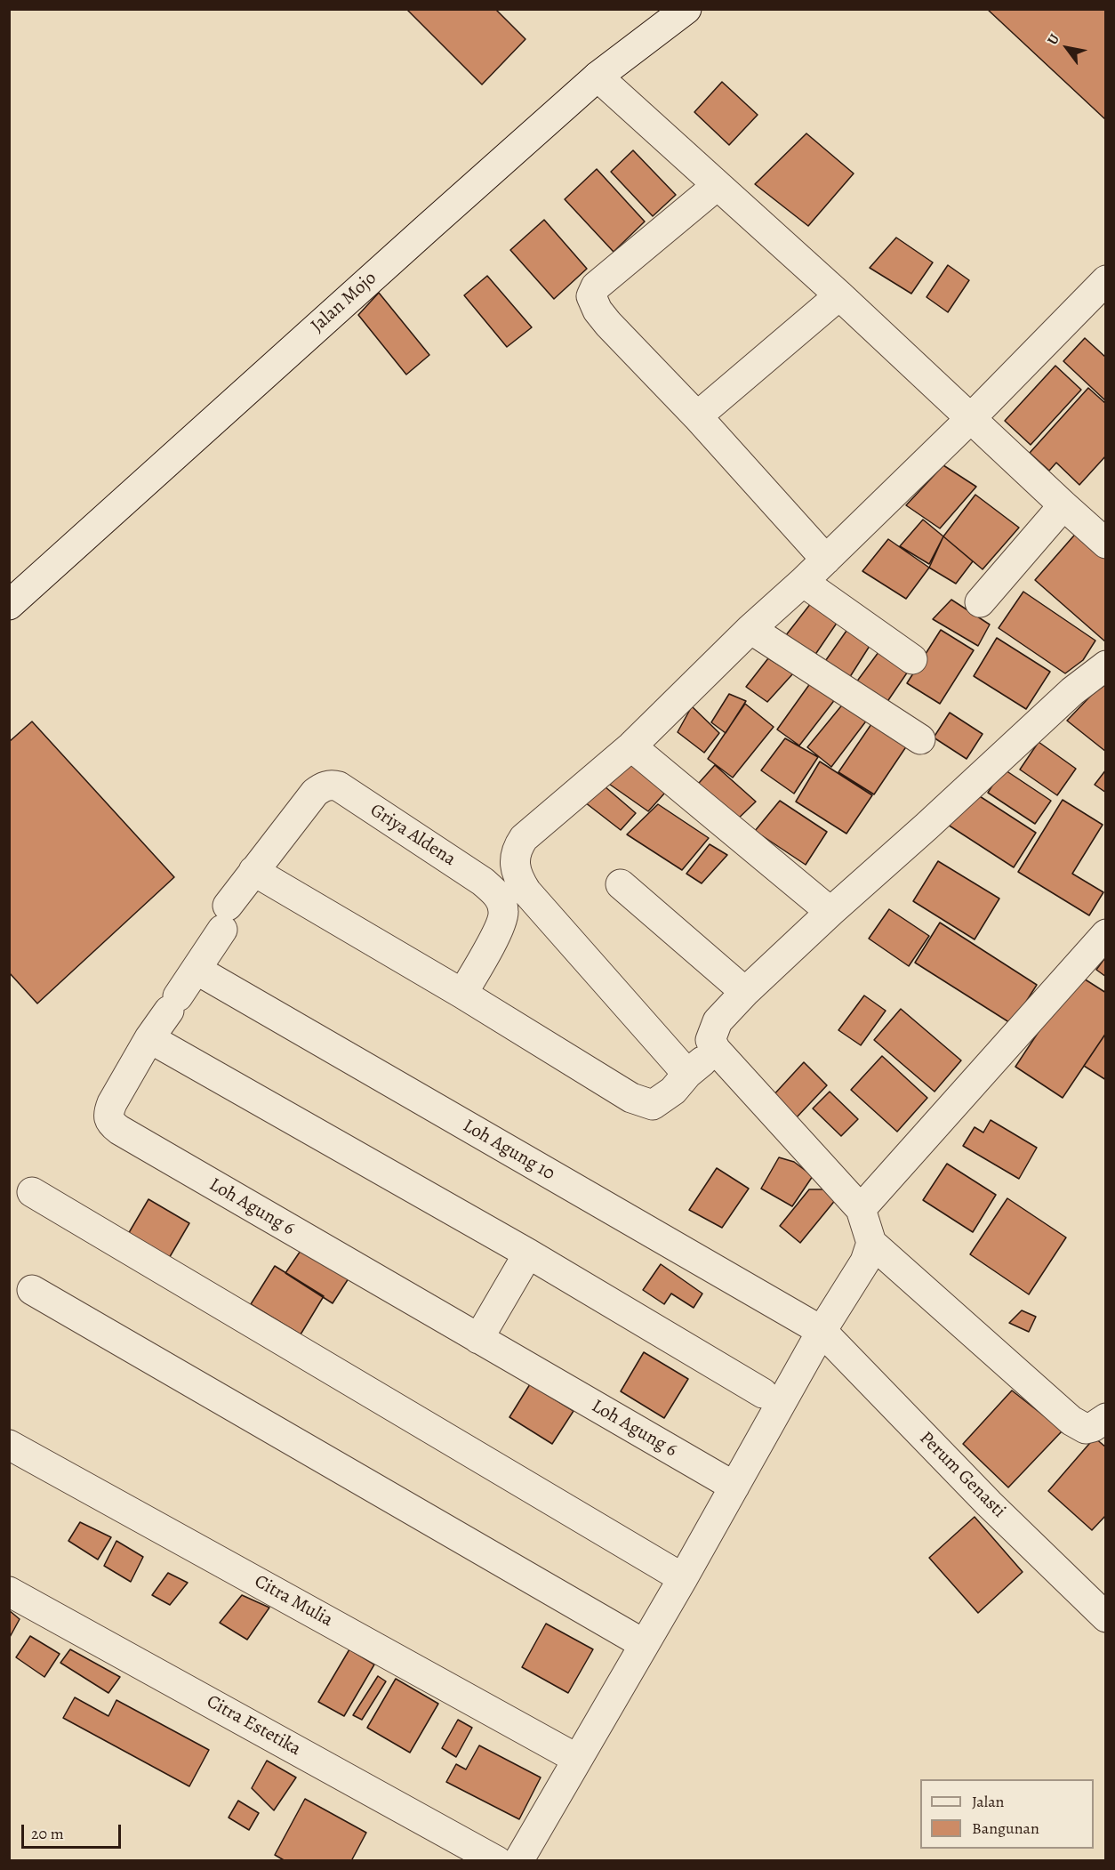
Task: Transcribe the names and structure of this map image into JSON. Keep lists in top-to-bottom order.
{
  "streets": {
    "street": [
      "Jalan Mojo",
      "Griya Aldena",
      "Loh Agung 10",
      "Loh Agung 6",
      "Perum Genasti",
      "Citra Mulia",
      "Citra Estetika"
    ]
  },
  "crossings": [
    ["Griya Aldena", "Loh Agung 10"],
    ["Griya Aldena", "Loh Agung 6"],
    ["Loh Agung 10", "Loh Agung 6"],
    ["Loh Agung 10", "Perum Genasti"]
  ],
  "legend": ["Jalan", "Bangunan"],
  "scale_bar": "20 m",
  "north": "top left"
}
